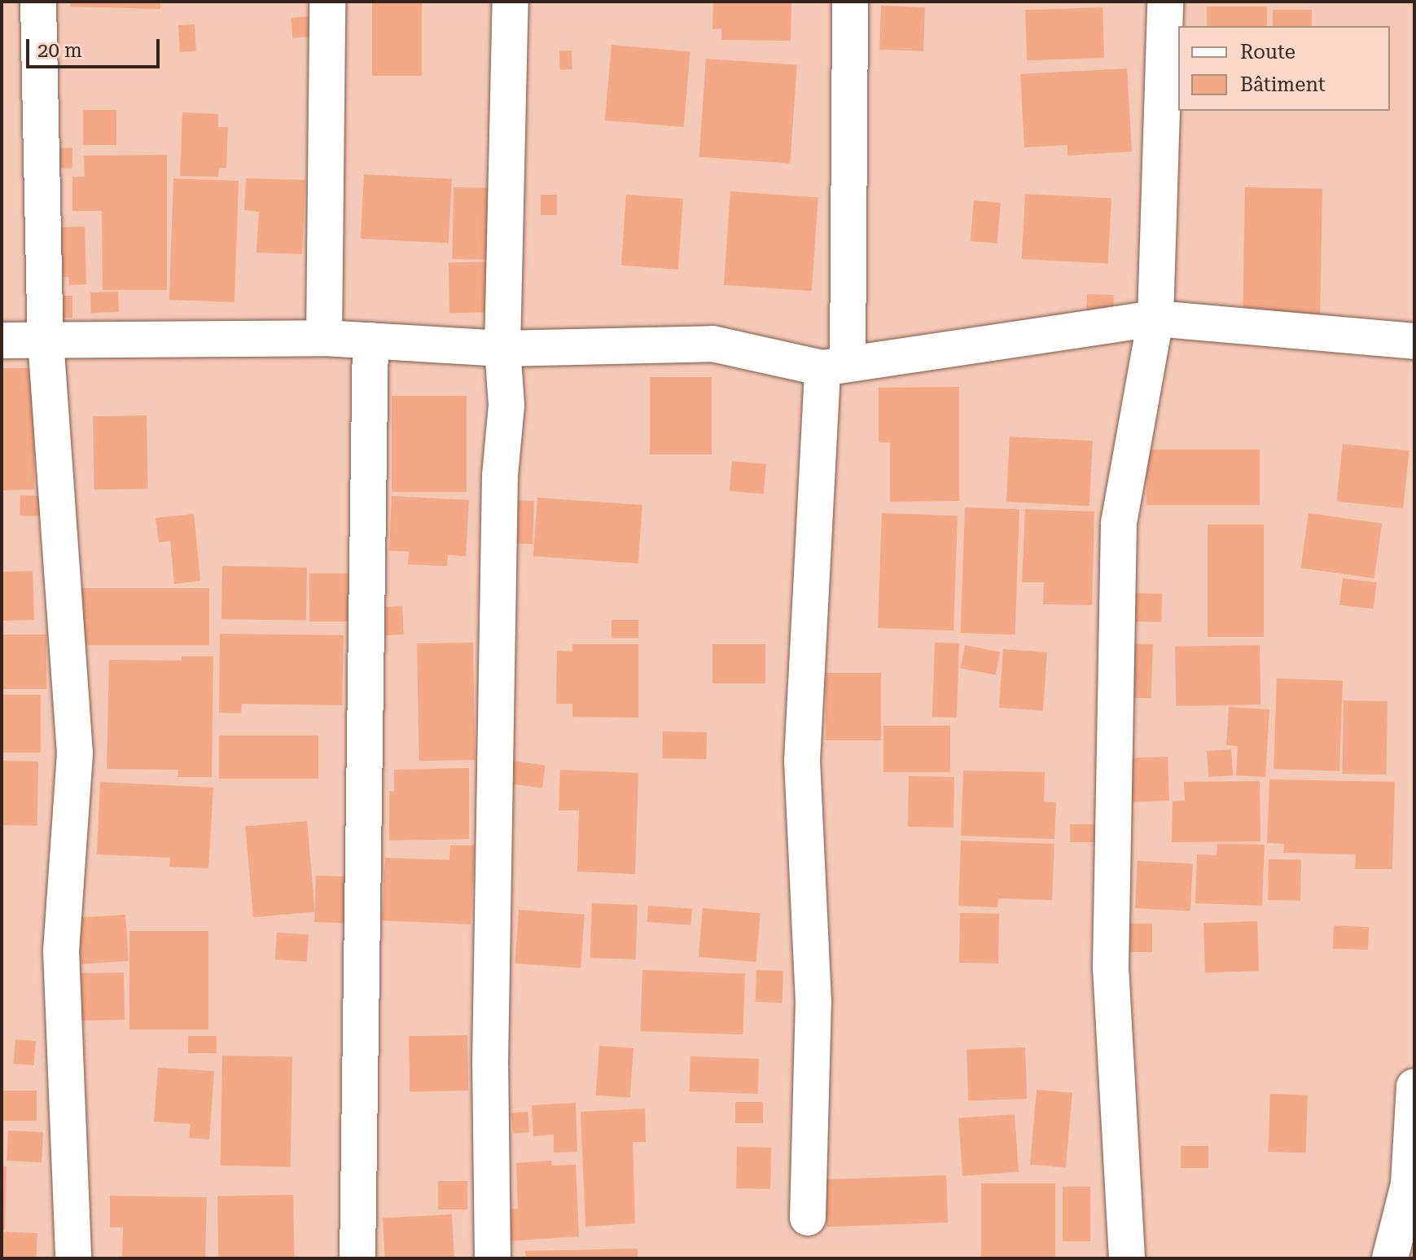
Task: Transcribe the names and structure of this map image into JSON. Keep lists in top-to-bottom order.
{
  "legend": ["Route", "Bâtiment"],
  "scale_bar": "20 m"
}
